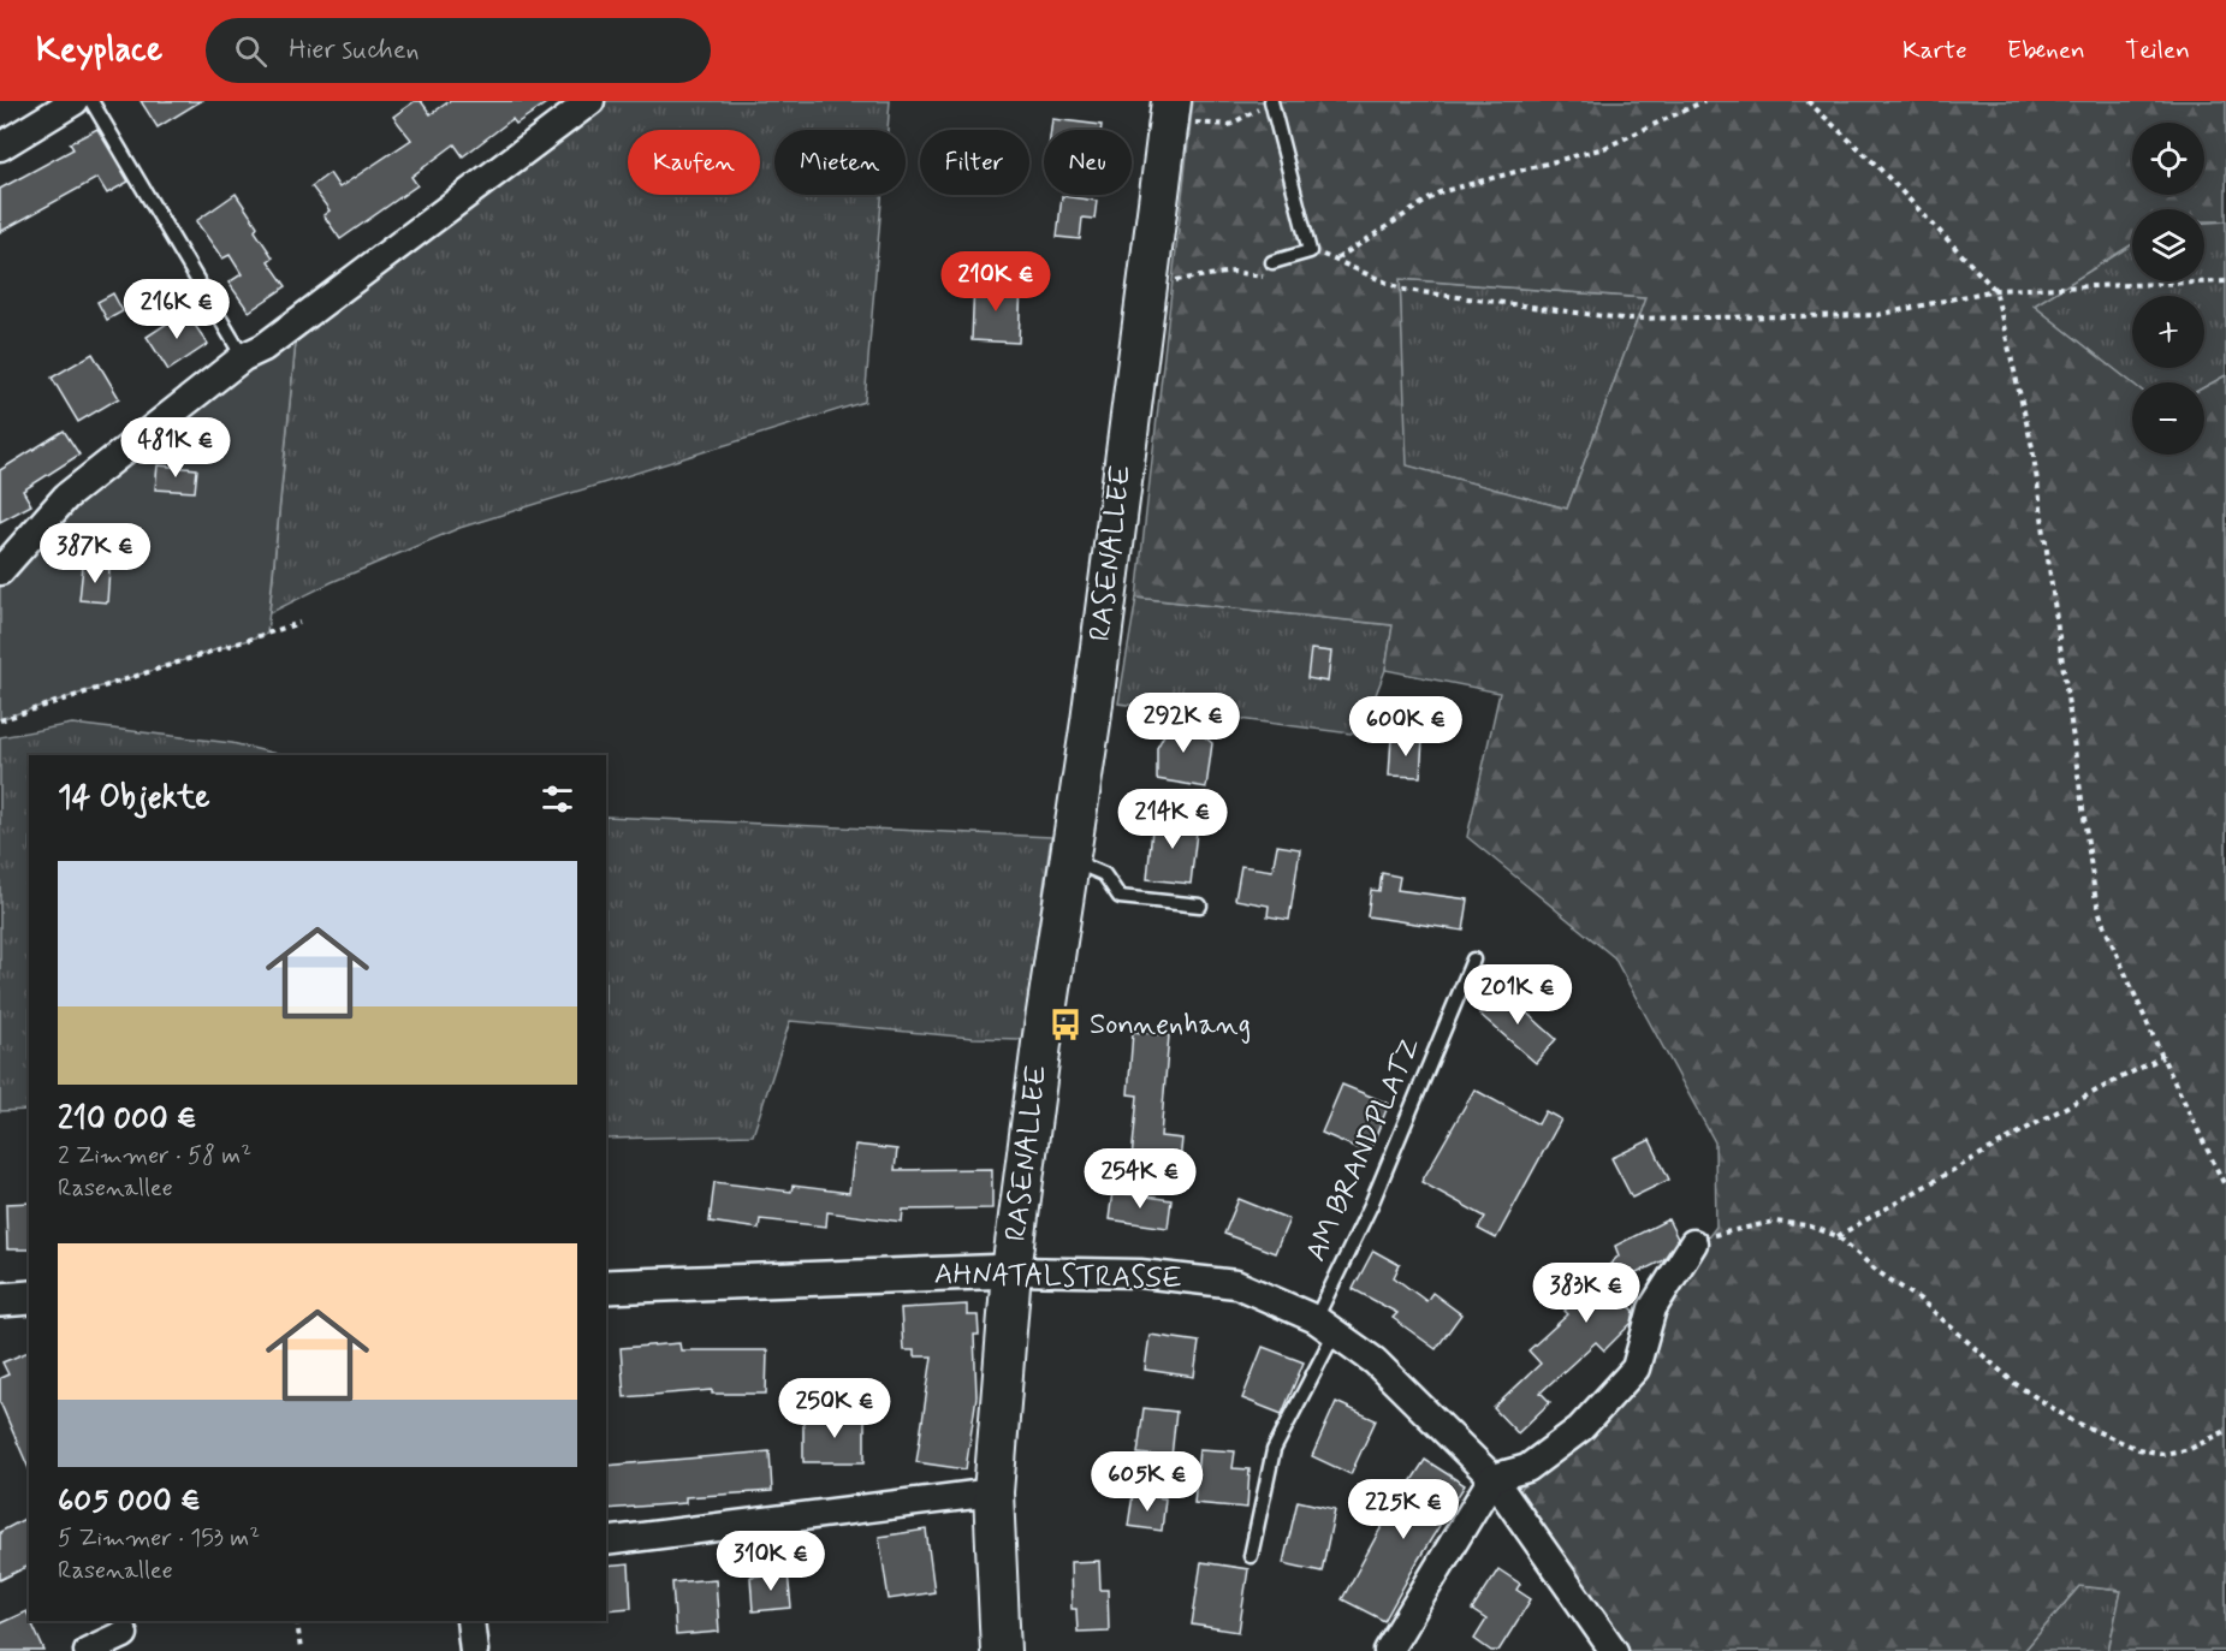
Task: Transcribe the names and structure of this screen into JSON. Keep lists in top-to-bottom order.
{
  "streets": {
    "main road": ["RASENALLEE"],
    "street": ["AHNATALSTRASSE"],
    "lane": ["AM BRANDPLATZ"]
  },
  "crossings": [
    ["RASENALLEE", "AHNATALSTRASSE"],
    ["AM BRANDPLATZ", "AHNATALSTRASSE"]
  ],
  "places": {
    "bus stop": ["Sonnenhang"]
  },
  "page": {
    "header": "Keyplace",
    "search": "Hier suchen",
    "nav": ["Karte", "Ebenen", "Teilen"],
    "map_buttons": ["+", "−"],
    "chip": [
      "Kaufen",
      "Mieten",
      "Filter",
      "Neu"
    ],
    "price": [
      "210K €",
      "216K €",
      "481K €",
      "387K €",
      "292K €",
      "600K €",
      "214K €",
      "201K €",
      "254K €",
      "383K €",
      "250K €",
      "605K €",
      "225K €",
      "310K €"
    ],
    "heading": "14 Objekte",
    "list": [
      {
        "name": "210 000 €",
        "note": "2 Zimmer · 58 m² · Rasenallee"
      },
      {
        "name": "605 000 €",
        "note": "5 Zimmer · 153 m² · Rasenallee"
      }
    ]
  }
}
